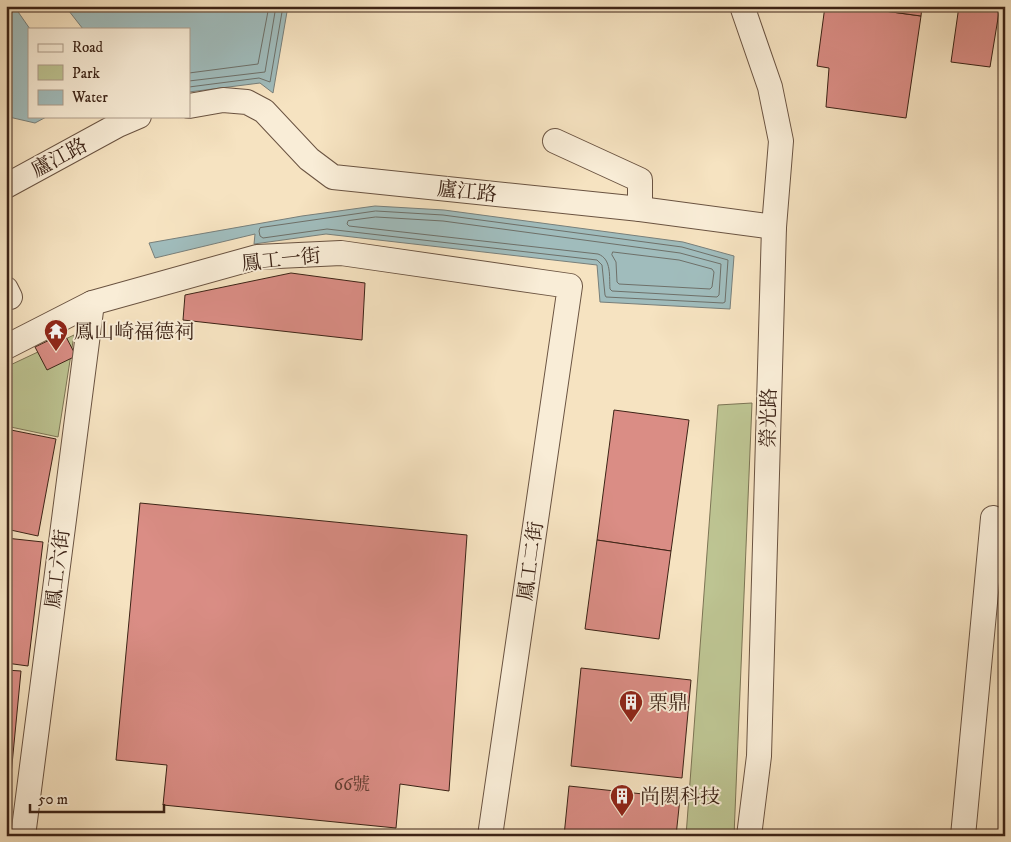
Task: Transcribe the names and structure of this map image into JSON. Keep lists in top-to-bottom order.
{
  "streets": {
    "street": [
      "廬江路",
      "鳳工一街",
      "榮光路",
      "鳳工二街",
      "鳳工六街"
    ]
  },
  "crossings": [
    ["廬江路", "榮光路"],
    ["鳳工一街", "鳳工二街"],
    ["鳳工一街", "鳳工六街"]
  ],
  "places": {
    "temple": ["鳳山崎福德祠"],
    "building": ["栗鼎", "尚閎科技"]
  },
  "house_numbers": ["66號"],
  "legend": ["Road", "Park", "Water"],
  "scale_bar": "50 m"
}
